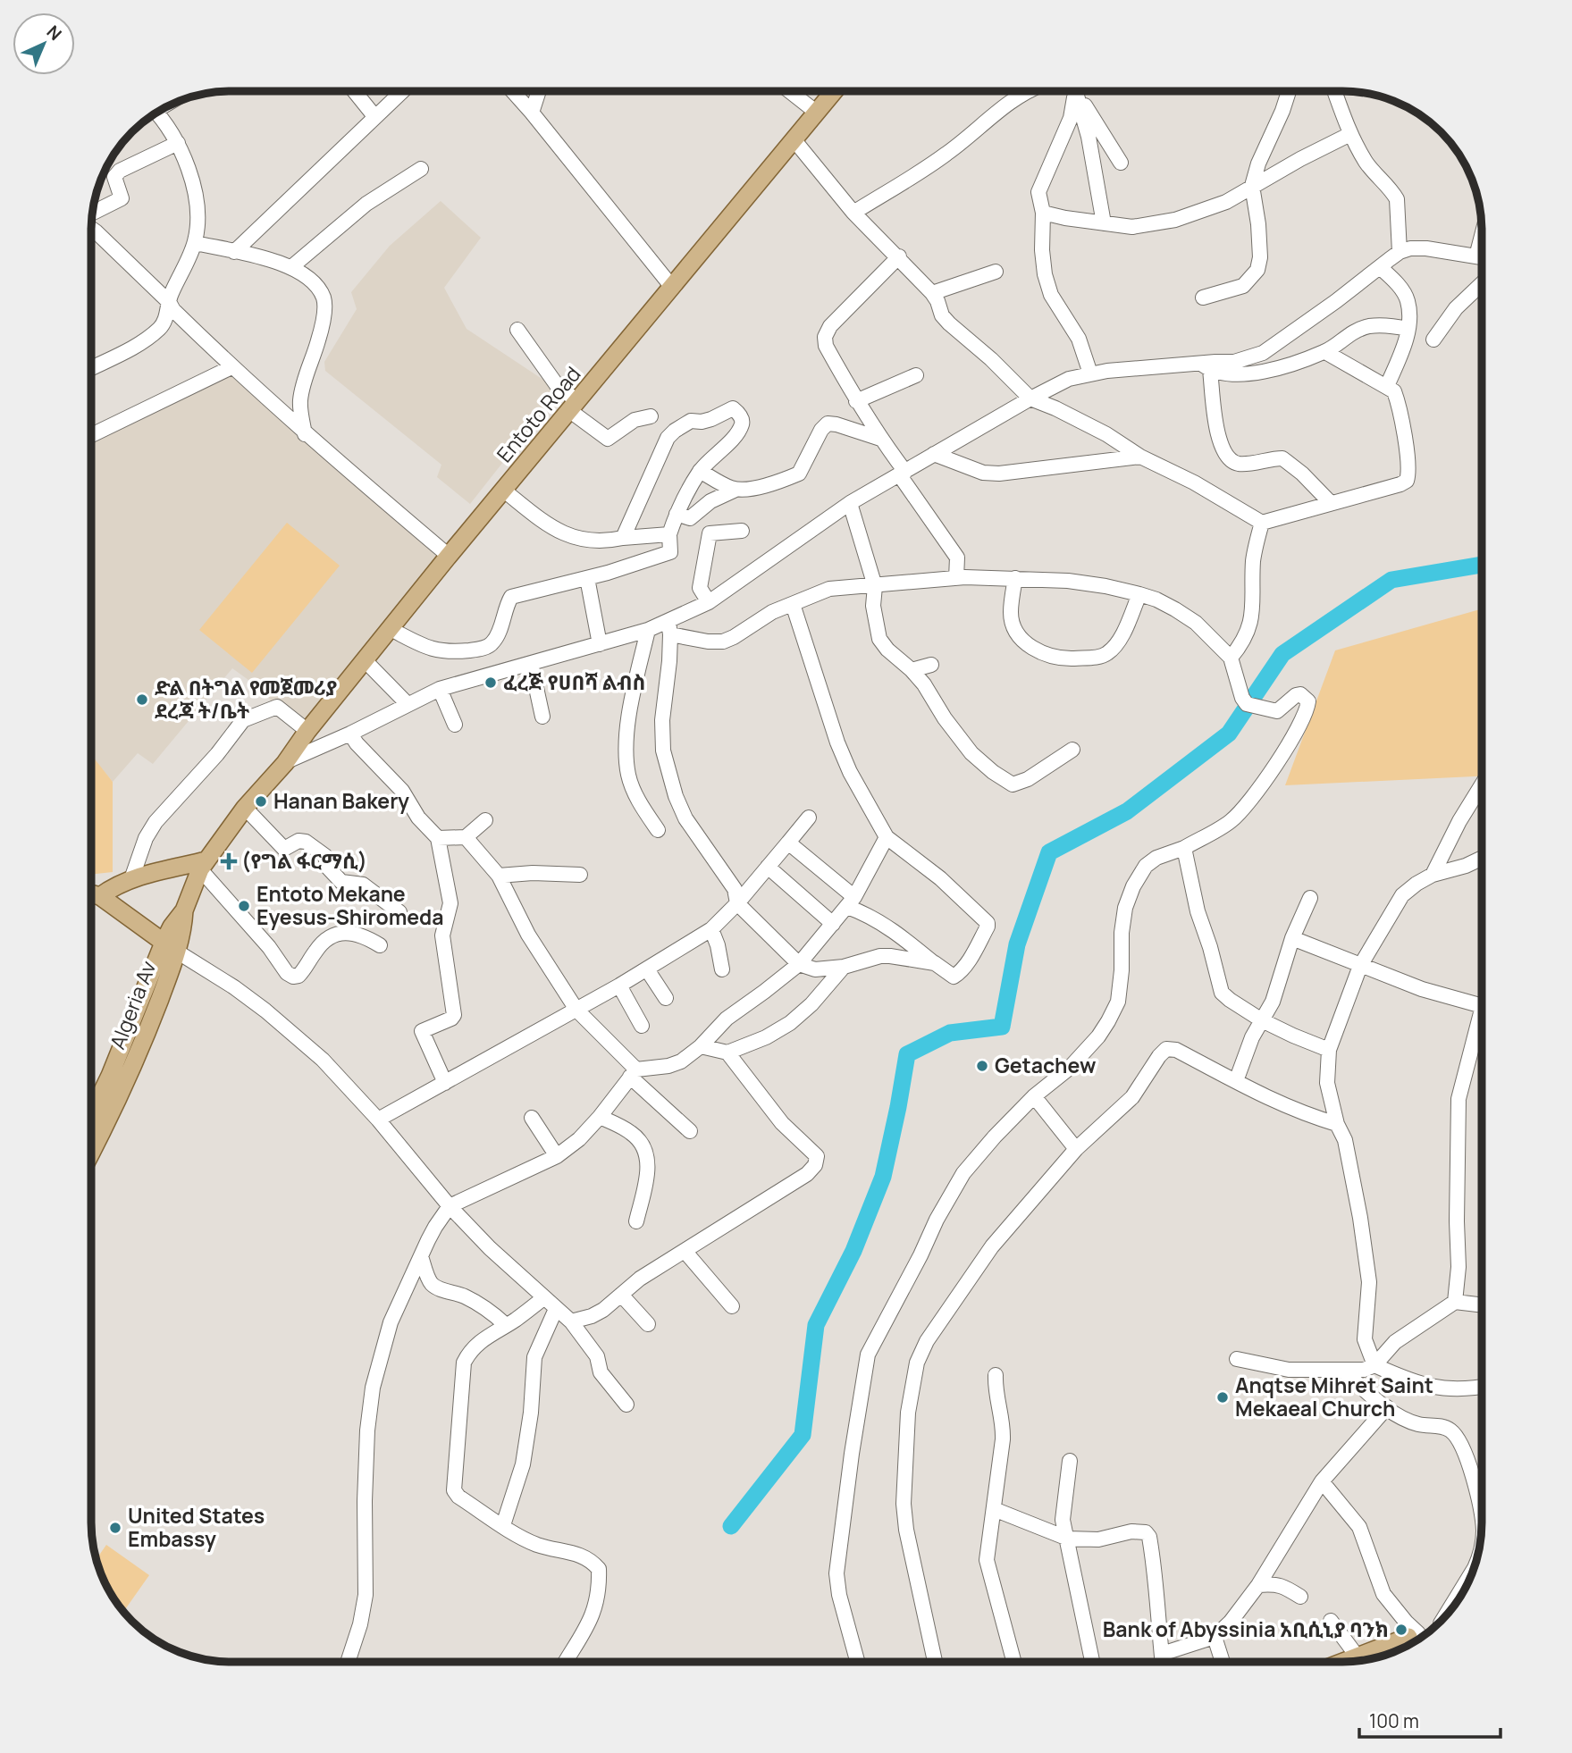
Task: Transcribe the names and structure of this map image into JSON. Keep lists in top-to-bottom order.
{
  "streets": {
    "main road": ["Entoto Road", "Algeria Av"]
  },
  "crossings": [
    ["Entoto Road", "Algeria Av"]
  ],
  "places": {
    "other": [
      "ፈረጅ የሀበሻ ልብስ",
      "ድል በትግል የመጀመሪያ ደረጃ ት/ቤት",
      "Hanan Bakery",
      "Entoto Mekane Eyesus-Shiromeda",
      "Getachew",
      "Anqtse Mihret Saint Mekaeal Church",
      "United States Embassy",
      "Bank of Abyssinia አቢሲኒያ ባንክ"
    ],
    "health": ["(የግል ፋርማሲ)"]
  },
  "scale_bar": "100 m",
  "north": "top right"
}
